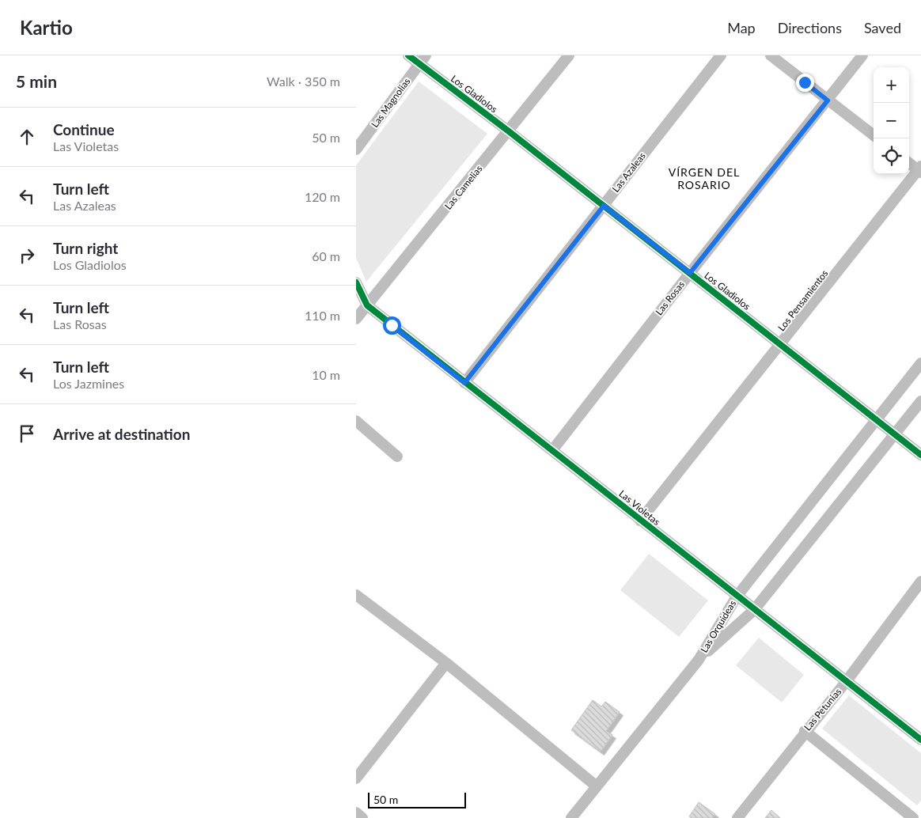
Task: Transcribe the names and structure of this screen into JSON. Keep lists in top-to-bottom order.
{
  "streets": {
    "street": [
      "Los Gladiolos",
      "Las Magnolias",
      "Las Azaleas",
      "Las Camelias",
      "Las Rosas",
      "Los Pensamientos",
      "Las Violetas",
      "Las Orquideas",
      "Las Petunias"
    ]
  },
  "crossings": [
    ["Los Gladiolos", "Las Magnolias"],
    ["Los Gladiolos", "Las Azaleas"],
    ["Los Gladiolos", "Las Camelias"],
    ["Los Gladiolos", "Las Rosas"],
    ["Los Gladiolos", "Los Pensamientos"],
    ["Los Gladiolos", "Las Orquideas"],
    ["Las Azaleas", "Las Violetas"],
    ["Las Camelias", "Las Violetas"],
    ["Las Rosas", "Las Violetas"],
    ["Los Pensamientos", "Las Violetas"],
    ["Las Violetas", "Las Orquideas"],
    ["Las Violetas", "Las Petunias"]
  ],
  "districts": ["VÍRGEN DEL ROSARIO"],
  "scale_bar": "50 m",
  "page": {
    "header": "Kartio",
    "nav": ["Map", "Directions", "Saved"],
    "heading": ["5 min", "Walk · 350 m"],
    "map_buttons": ["+", "−"],
    "list": [
      ["Continue", "Las Violetas", "50 m"],
      ["Turn left", "Las Azaleas", "120 m"],
      ["Turn right", "Los Gladiolos", "60 m"],
      ["Turn left", "Las Rosas", "110 m"],
      ["Turn left", "Los Jazmines", "10 m"],
      "Arrive at destination"
    ],
    "scale": "50 m"
  }
}
